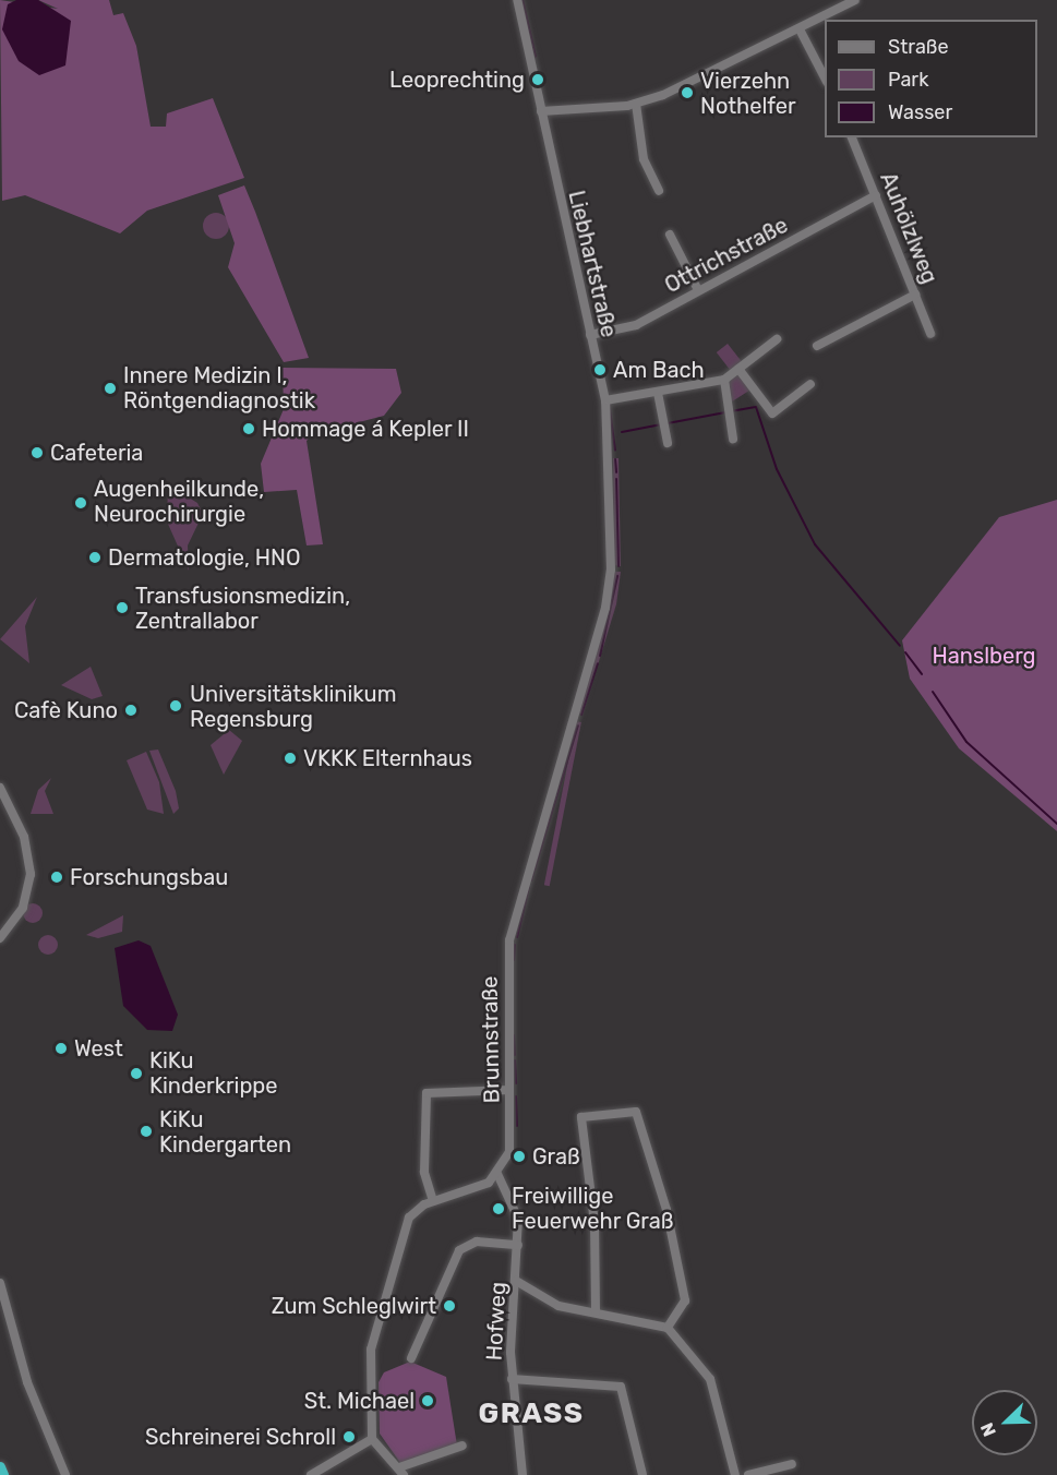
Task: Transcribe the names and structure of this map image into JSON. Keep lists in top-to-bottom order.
{
  "streets": {
    "street": [
      "Auhölzlweg",
      "Ottrichstraße",
      "Liebhartstraße",
      "Brunnstraße",
      "Hofweg"
    ]
  },
  "crossings": [
    ["Auhölzlweg", "Ottrichstraße"],
    ["Ottrichstraße", "Liebhartstraße"],
    ["Liebhartstraße", "Brunnstraße"],
    ["Brunnstraße", "Hofweg"]
  ],
  "districts": ["GRASS"],
  "parks": ["Hanslberg"],
  "places": [
    "Leoprechting",
    "Vierzehn Nothelfer",
    "Am Bach",
    "Innere Medizin I, Röntgendiagnostik",
    "Hommage á Kepler II",
    "Cafeteria",
    "Augenheilkunde, Neurochirurgie",
    "Dermatologie, HNO",
    "Transfusionsmedizin, Zentrallabor",
    "Universitätsklinikum Regensburg",
    "Cafè Kuno",
    "VKKK Elternhaus",
    "Forschungsbau",
    "West",
    "KiKu Kinderkrippe",
    "KiKu Kindergarten",
    "Graß",
    "Freiwillige Feuerwehr Graß",
    "Zum Schleglwirt",
    "St. Michael",
    "Schreinerei Schroll"
  ],
  "legend": ["Straße", "Park", "Wasser"],
  "north": "bottom left"
}
